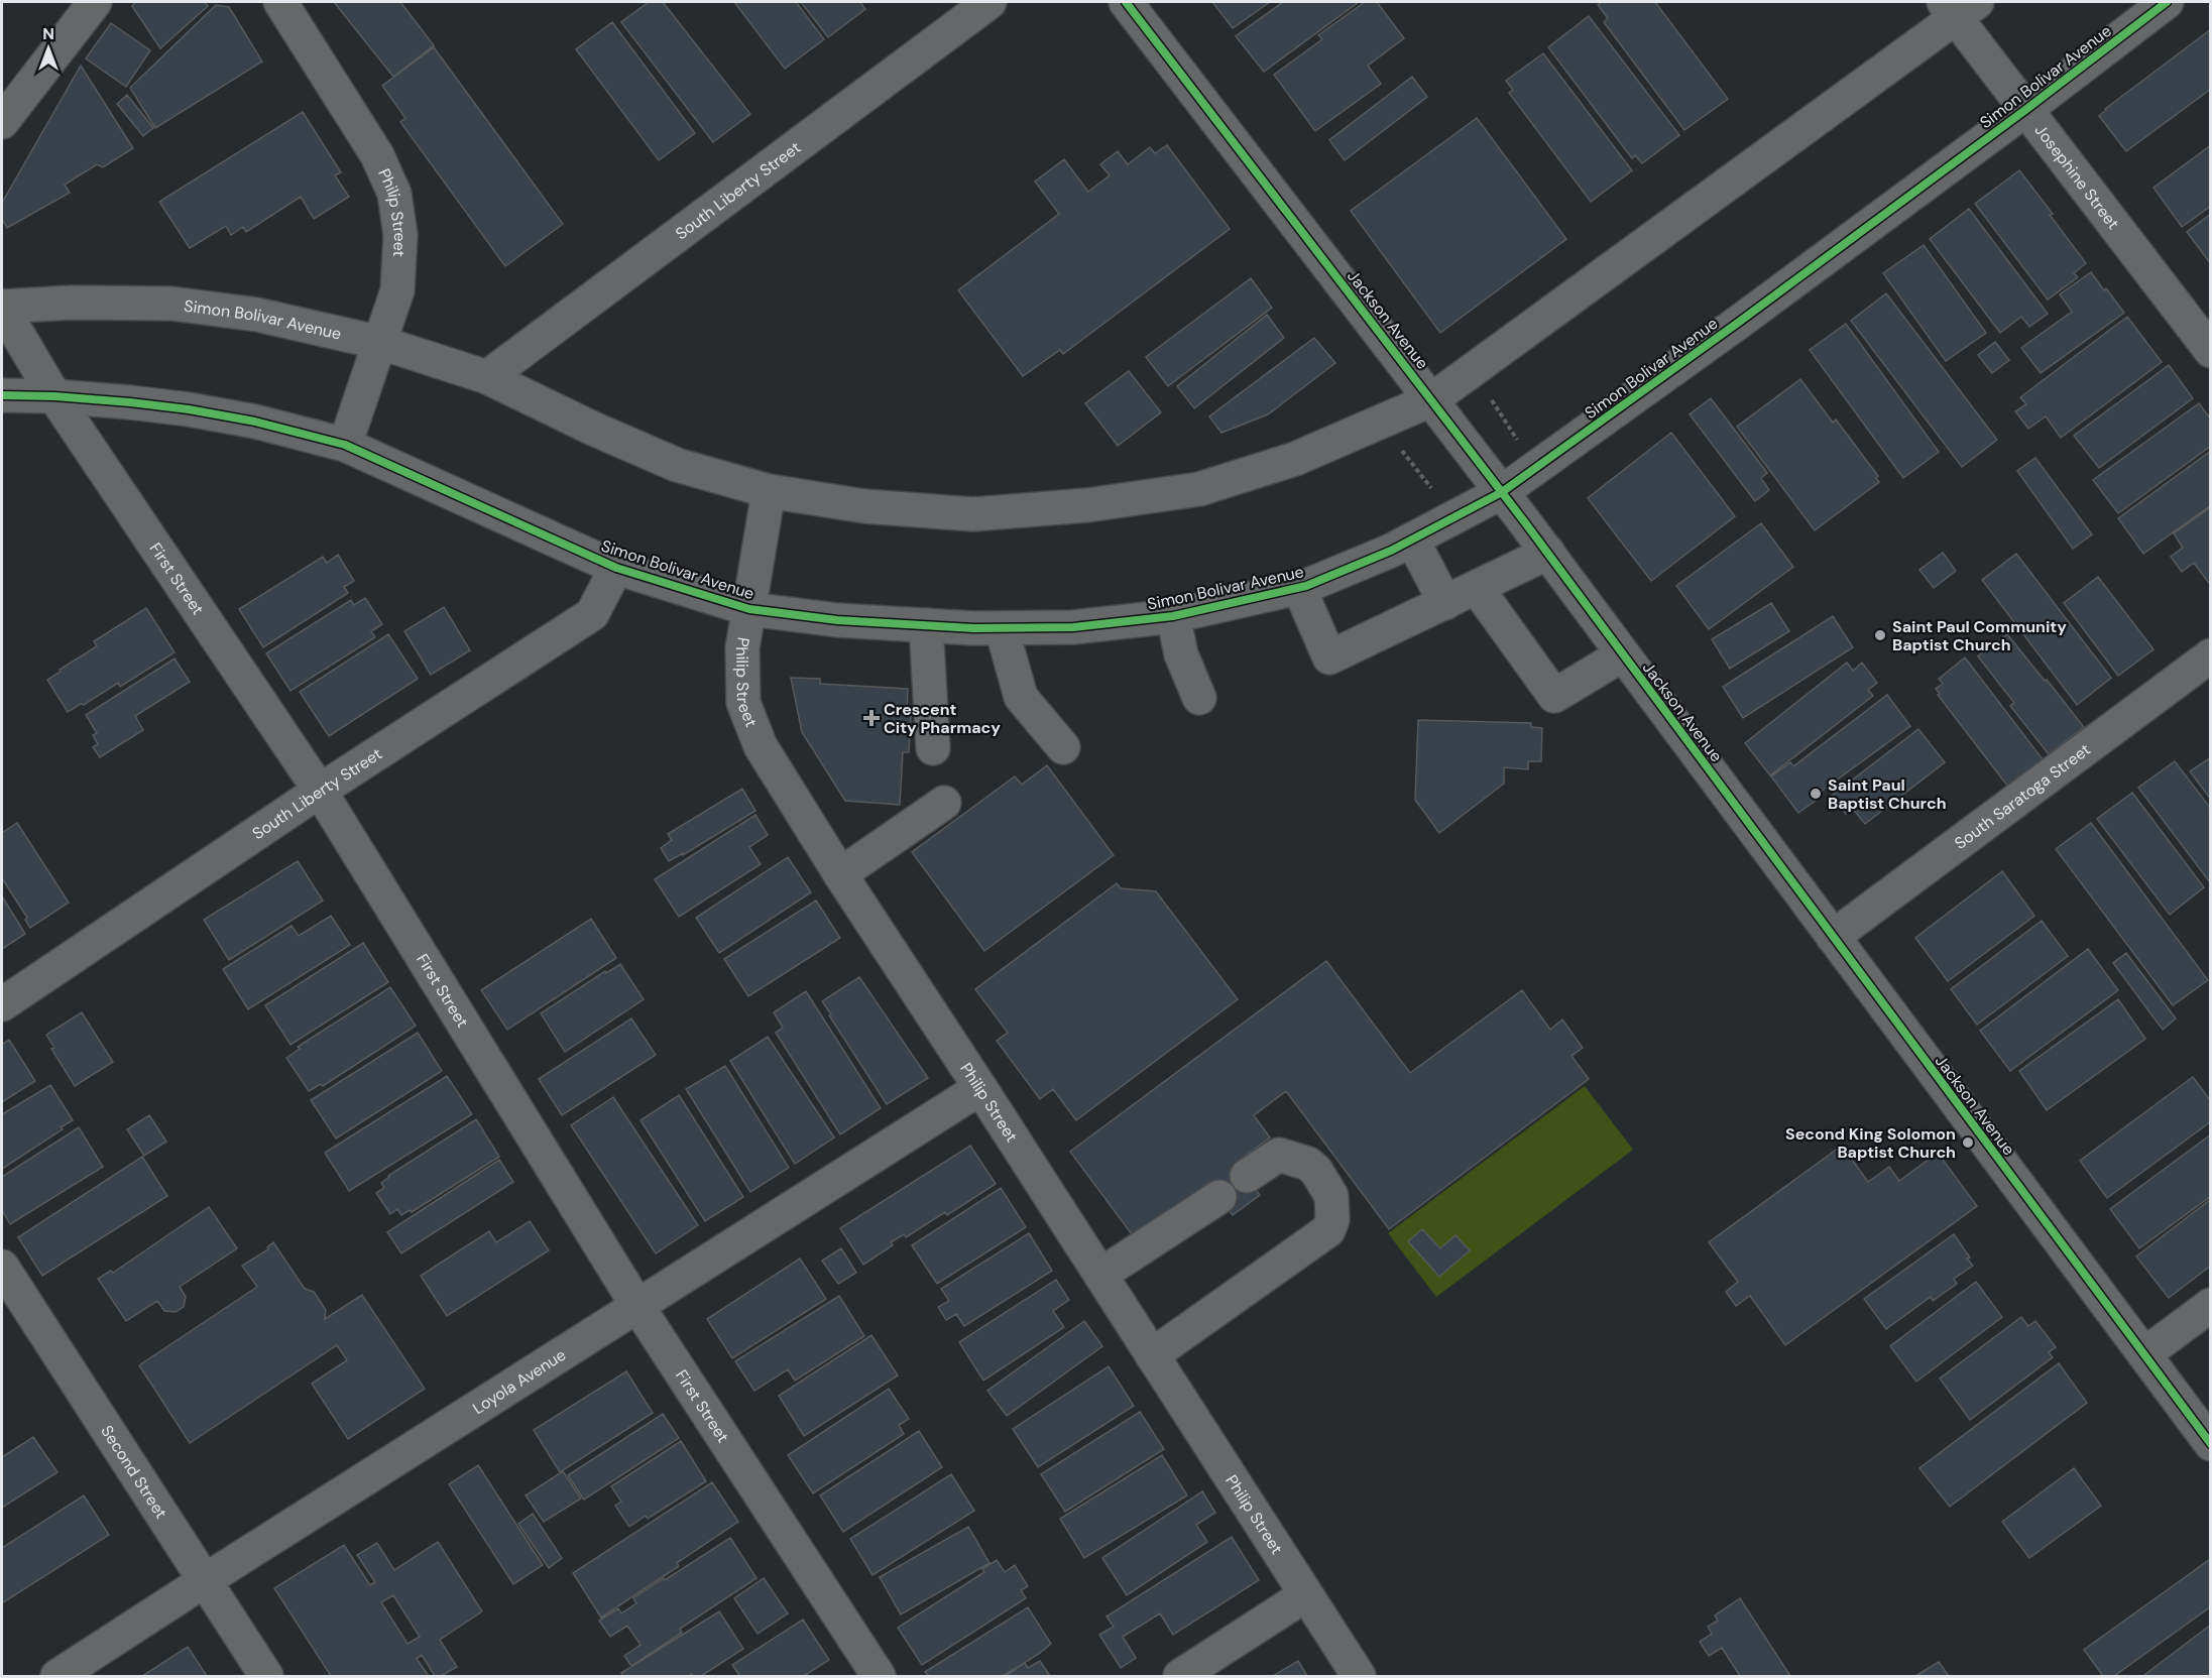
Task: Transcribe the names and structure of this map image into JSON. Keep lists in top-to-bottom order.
{
  "streets": {
    "street": [
      "Simon Bolivar Avenue",
      "Josephine Street",
      "South Liberty Street",
      "Philip Street",
      "Jackson Avenue",
      "First Street",
      "South Saratoga Street",
      "Loyola Avenue",
      "Second Street"
    ]
  },
  "crossings": [
    ["Simon Bolivar Avenue", "Josephine Street"],
    ["Simon Bolivar Avenue", "South Liberty Street"],
    ["Simon Bolivar Avenue", "Philip Street"],
    ["Simon Bolivar Avenue", "Jackson Avenue"],
    ["Simon Bolivar Avenue", "First Street"],
    ["South Liberty Street", "First Street"],
    ["Philip Street", "Loyola Avenue"],
    ["Jackson Avenue", "South Saratoga Street"],
    ["First Street", "Loyola Avenue"],
    ["Loyola Avenue", "Second Street"]
  ],
  "places": {
    "other": ["Saint Paul Community Baptist Church", "Saint Paul Baptist Church", "Second King Solomon Baptist Church"],
    "health": ["Crescent City Pharmacy"]
  },
  "north": "top"
}
